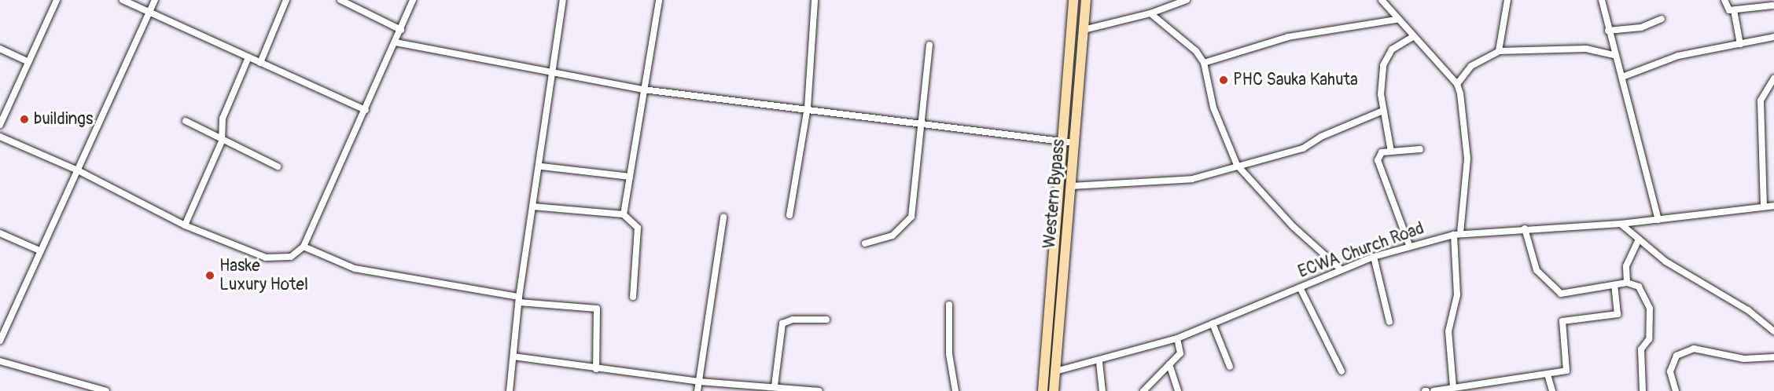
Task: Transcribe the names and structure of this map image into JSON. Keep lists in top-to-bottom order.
{
  "streets": {
    "main road": ["Western Bypass"],
    "street": ["ECWA Church Road"]
  },
  "crossings": [
    ["Western Bypass", "ECWA Church Road"]
  ],
  "places": ["PHC Sauka Kahuta", "buildings", "Haske Luxury Hotel"]
}
